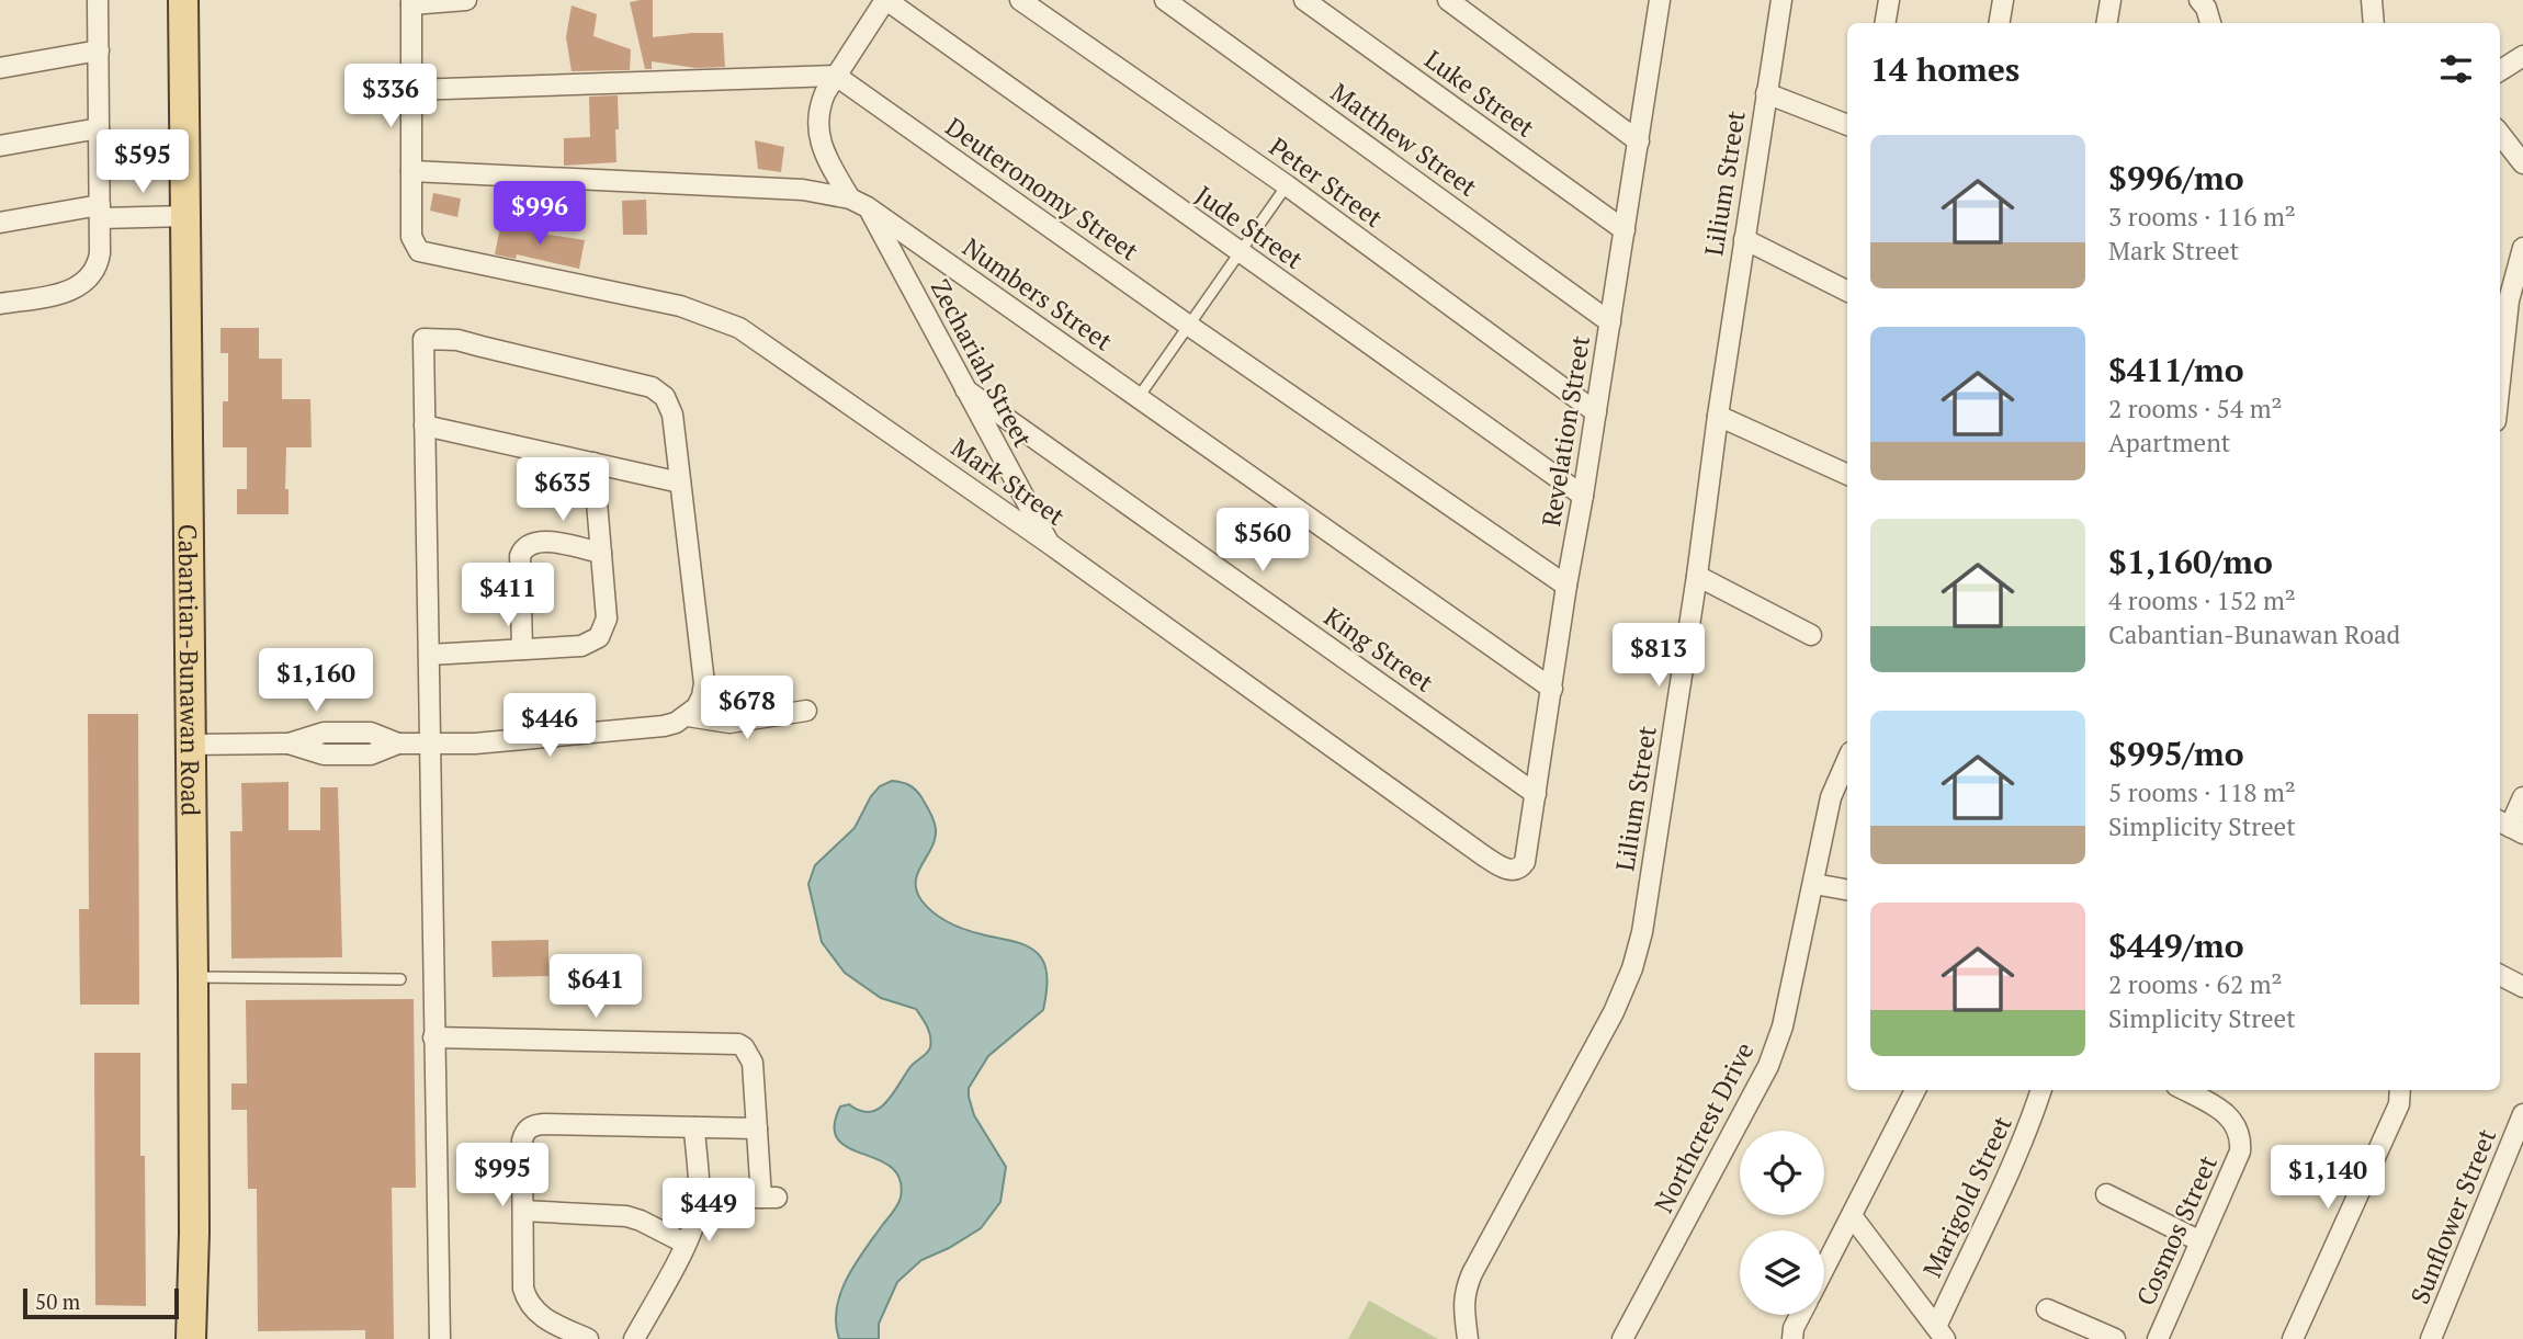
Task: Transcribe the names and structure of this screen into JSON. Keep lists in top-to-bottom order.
{
  "streets": {
    "main road": ["Cabantian-Bunawan Road"],
    "street": [
      "Luke Street",
      "Matthew Street",
      "Peter Street",
      "Lilium Street",
      "Deuteronomy Street",
      "Jude Street",
      "Numbers Street",
      "Zechariah Street",
      "Revelation Street",
      "Mark Street",
      "King Street",
      "Northcrest Drive",
      "Marigold Street",
      "Sunflower Street",
      "Cosmos Street"
    ]
  },
  "crossings": [
    ["Luke Street", "Revelation Street"],
    ["Matthew Street", "Revelation Street"],
    ["Peter Street", "Revelation Street"],
    ["Deuteronomy Street", "Zechariah Street"],
    ["Deuteronomy Street", "Revelation Street"],
    ["Jude Street", "Zechariah Street"],
    ["Jude Street", "Revelation Street"],
    ["Numbers Street", "Zechariah Street"],
    ["Numbers Street", "Revelation Street"],
    ["Numbers Street", "Mark Street"],
    ["Zechariah Street", "Mark Street"],
    ["Zechariah Street", "King Street"],
    ["Revelation Street", "Mark Street"],
    ["Revelation Street", "King Street"]
  ],
  "scale_bar": "50 m",
  "page": {
    "heading": "14 homes",
    "price": [
      "$336",
      "$595",
      "$996",
      "$635",
      "$560",
      "$411",
      "$813",
      "$1,160",
      "$678",
      "$446",
      "$641",
      "$995",
      "$1,140",
      "$449"
    ],
    "list": [
      {
        "name": "$996/mo",
        "note": "3 rooms · 116 m² · Mark Street"
      },
      {
        "name": "$411/mo",
        "note": "2 rooms · 54 m² · Apartment"
      },
      {
        "name": "$1,160/mo",
        "note": "4 rooms · 152 m² · Cabantian-Bunawan Road"
      },
      {
        "name": "$995/mo",
        "note": "5 rooms · 118 m² · Simplicity Street"
      },
      {
        "name": "$449/mo",
        "note": "2 rooms · 62 m² · Simplicity Street"
      }
    ],
    "scale": "50 m"
  }
}
